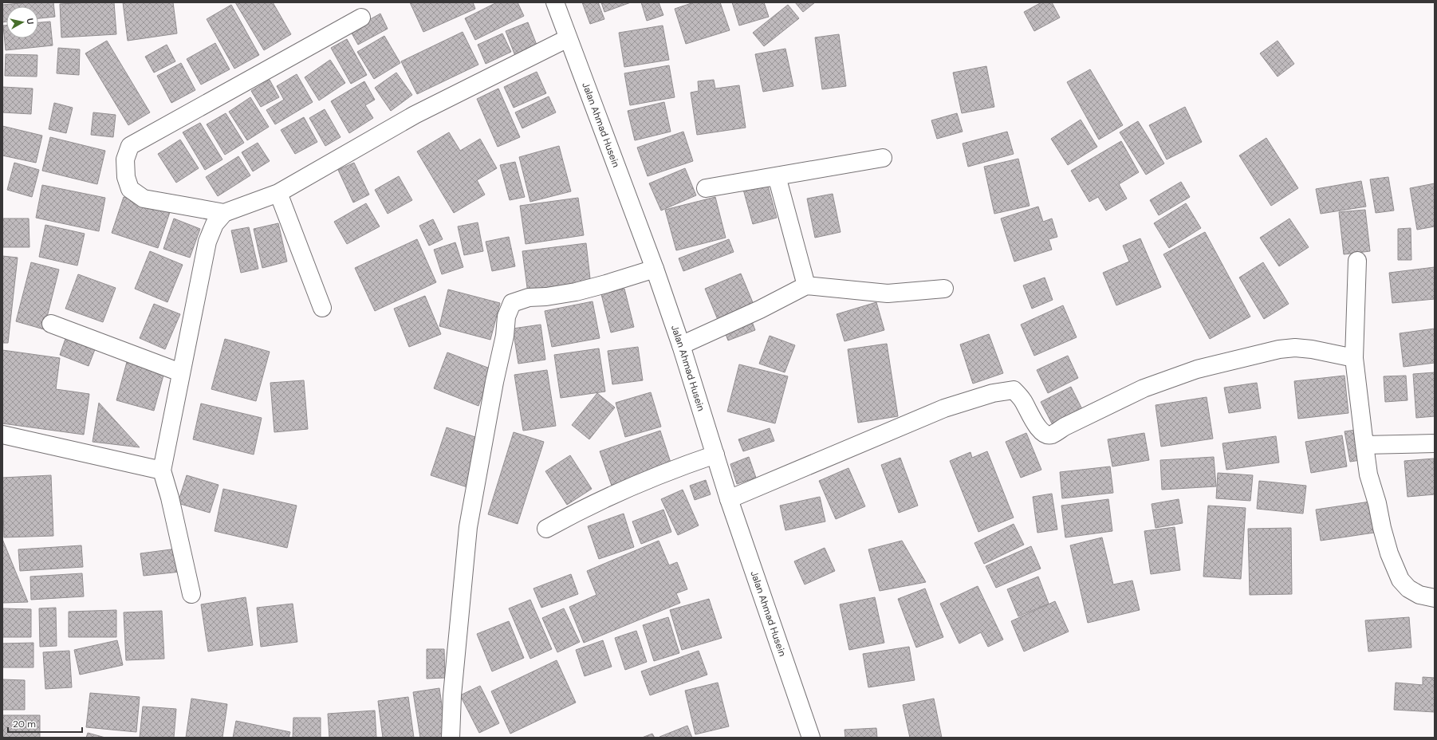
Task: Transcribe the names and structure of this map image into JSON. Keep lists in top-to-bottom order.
{
  "streets": {
    "street": ["Jalan Ahmad Husein"]
  },
  "scale_bar": "20 m",
  "north": "right"
}
